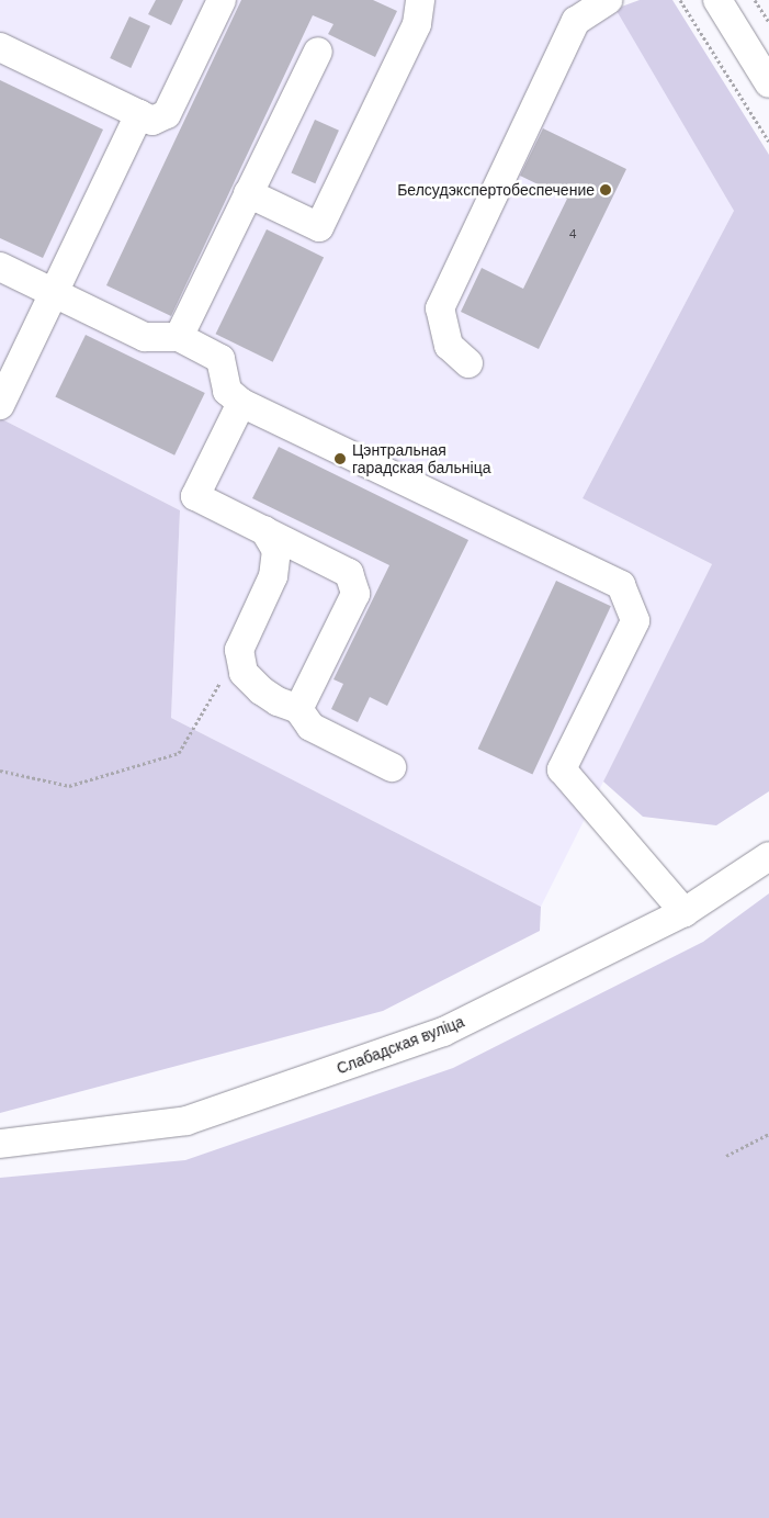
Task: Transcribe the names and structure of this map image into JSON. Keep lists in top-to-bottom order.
{
  "streets": {
    "street": ["Слабадская вуліца"]
  },
  "places": ["Белсудэкспертобеспечение", "Цэнтральная гарадская бальніца"],
  "house_numbers": ["4"]
}
